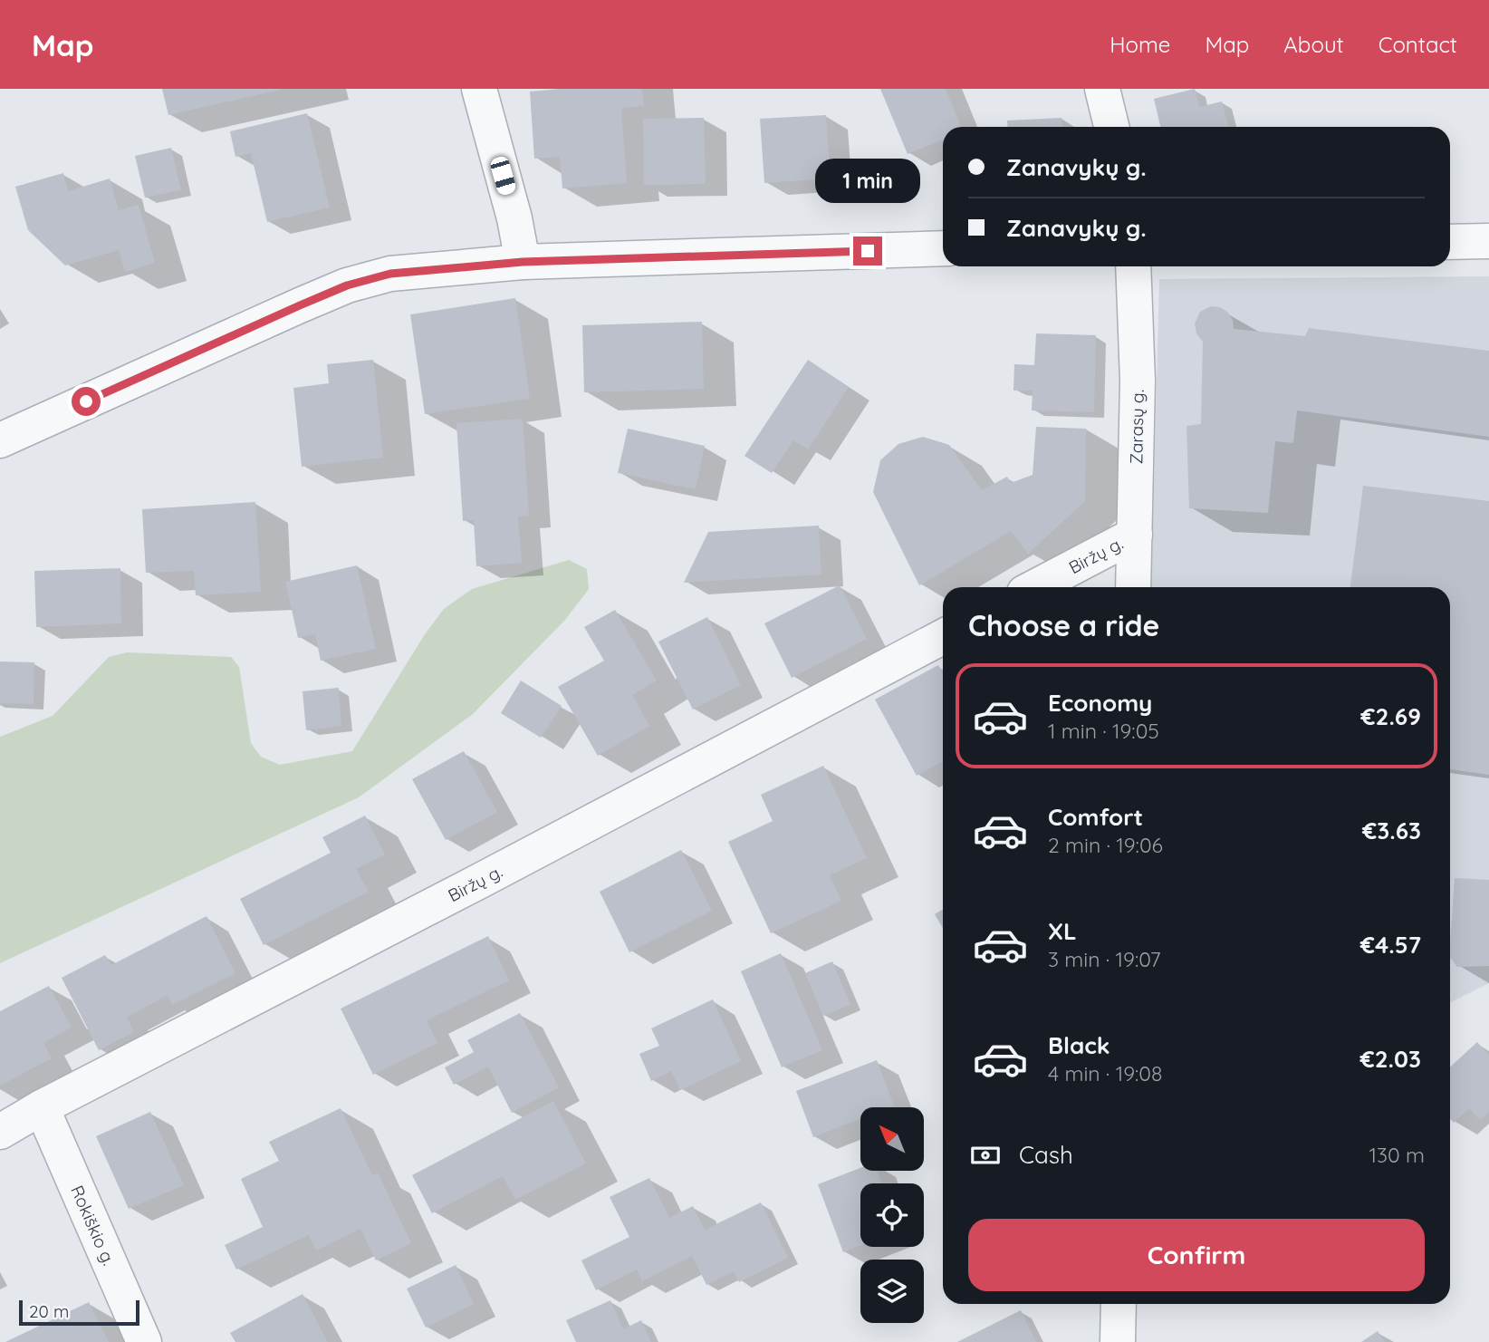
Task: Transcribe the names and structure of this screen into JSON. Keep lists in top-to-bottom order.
{
  "streets": {
    "street": ["Zarasų g.", "Biržų g.", "Rokiškio g."]
  },
  "crossings": [
    ["Zarasų g.", "Biržų g."],
    ["Biržų g.", "Rokiškio g."]
  ],
  "scale_bar": "20 m",
  "north": "top left",
  "page": {
    "header": "Map",
    "nav": [
      "Home",
      "Map",
      "About",
      "Contact"
    ],
    "banner": ["Zanavykų g.", "Zanavykų g."],
    "bubble": "1 min",
    "heading": "Choose a ride",
    "list": [
      {
        "name": "Economy",
        "note": "1 min · 19:05",
        "value": "€2.69"
      },
      {
        "name": "Comfort",
        "note": "2 min · 19:06",
        "value": "€3.63"
      },
      {
        "name": "XL",
        "note": "3 min · 19:07",
        "value": "€4.57"
      },
      {
        "name": "Black",
        "note": "4 min · 19:08",
        "value": "€2.03"
      }
    ],
    "pay": ["Cash", "130 m"],
    "buttons": "Confirm",
    "scale": "20 m"
  }
}
